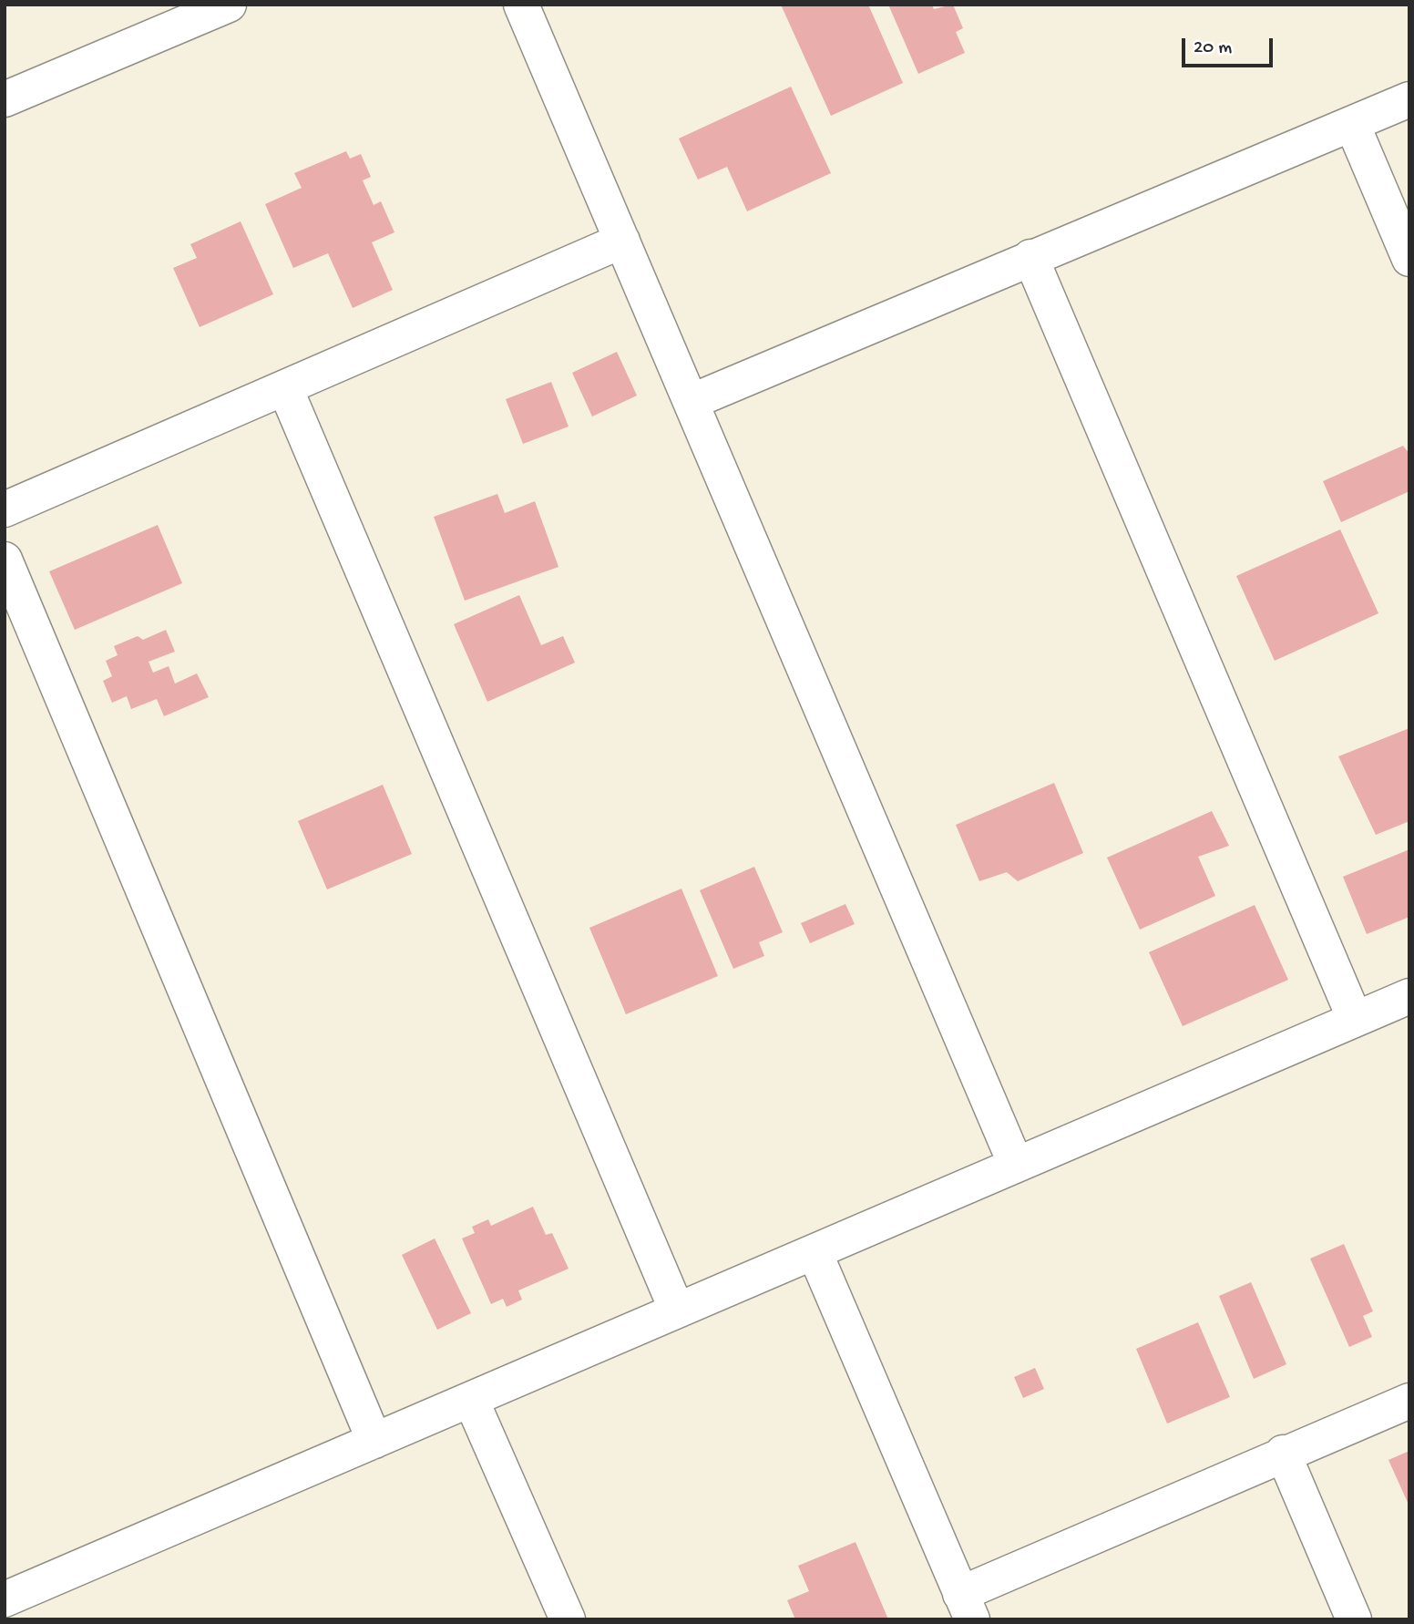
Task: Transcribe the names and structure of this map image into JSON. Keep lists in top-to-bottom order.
{
  "scale_bar": "20 m"
}
